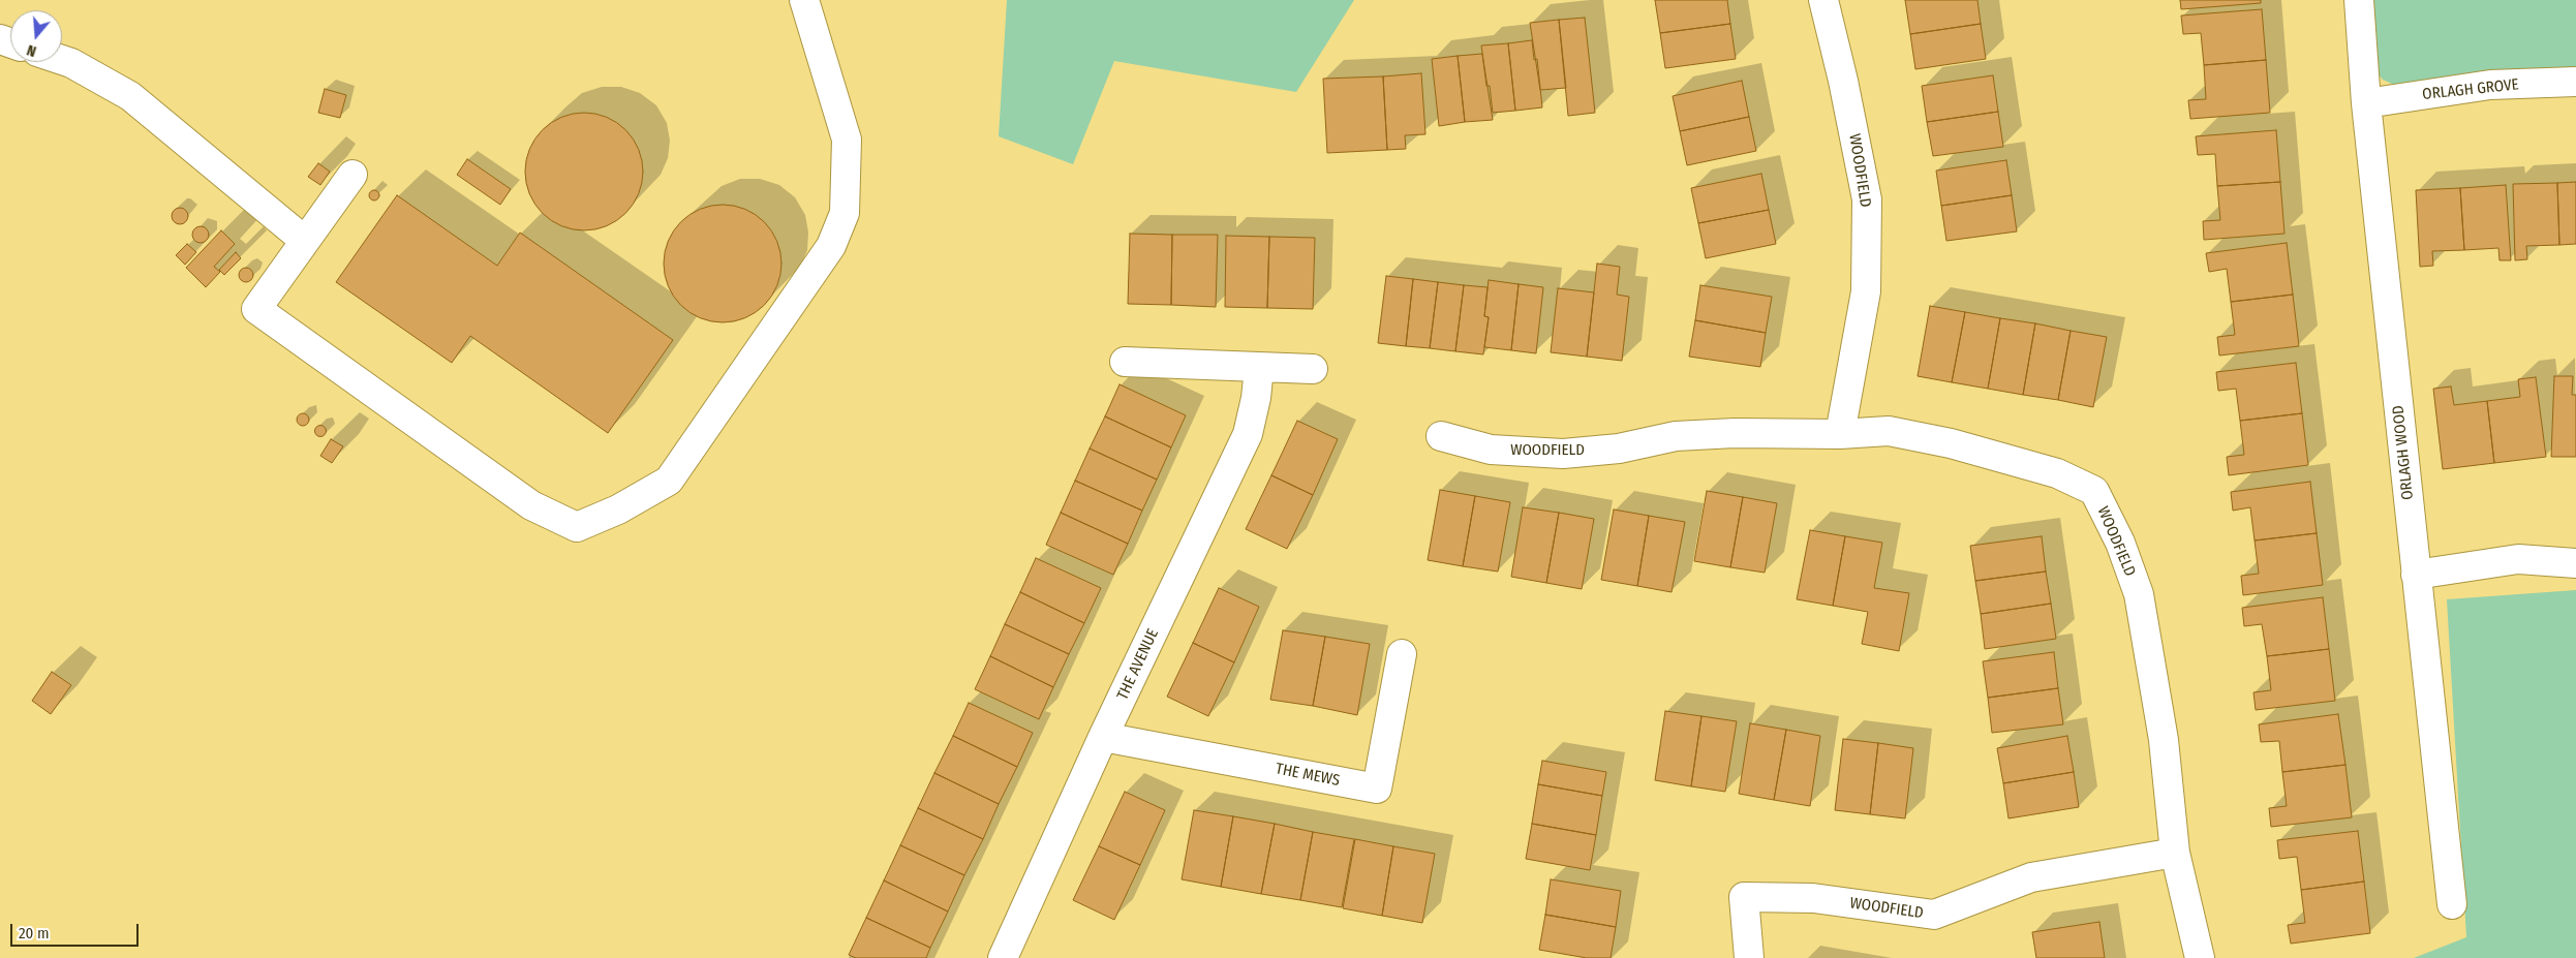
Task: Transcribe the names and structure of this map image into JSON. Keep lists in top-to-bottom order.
{
  "streets": {
    "street": [
      "ORLAGH GROVE",
      "WOODFIELD",
      "ORLAGH WOOD",
      "THE AVENUE",
      "THE MEWS"
    ]
  },
  "crossings": [
    ["ORLAGH GROVE", "ORLAGH WOOD"],
    ["THE AVENUE", "THE MEWS"]
  ],
  "scale_bar": "20 m",
  "north": "bottom"
}
